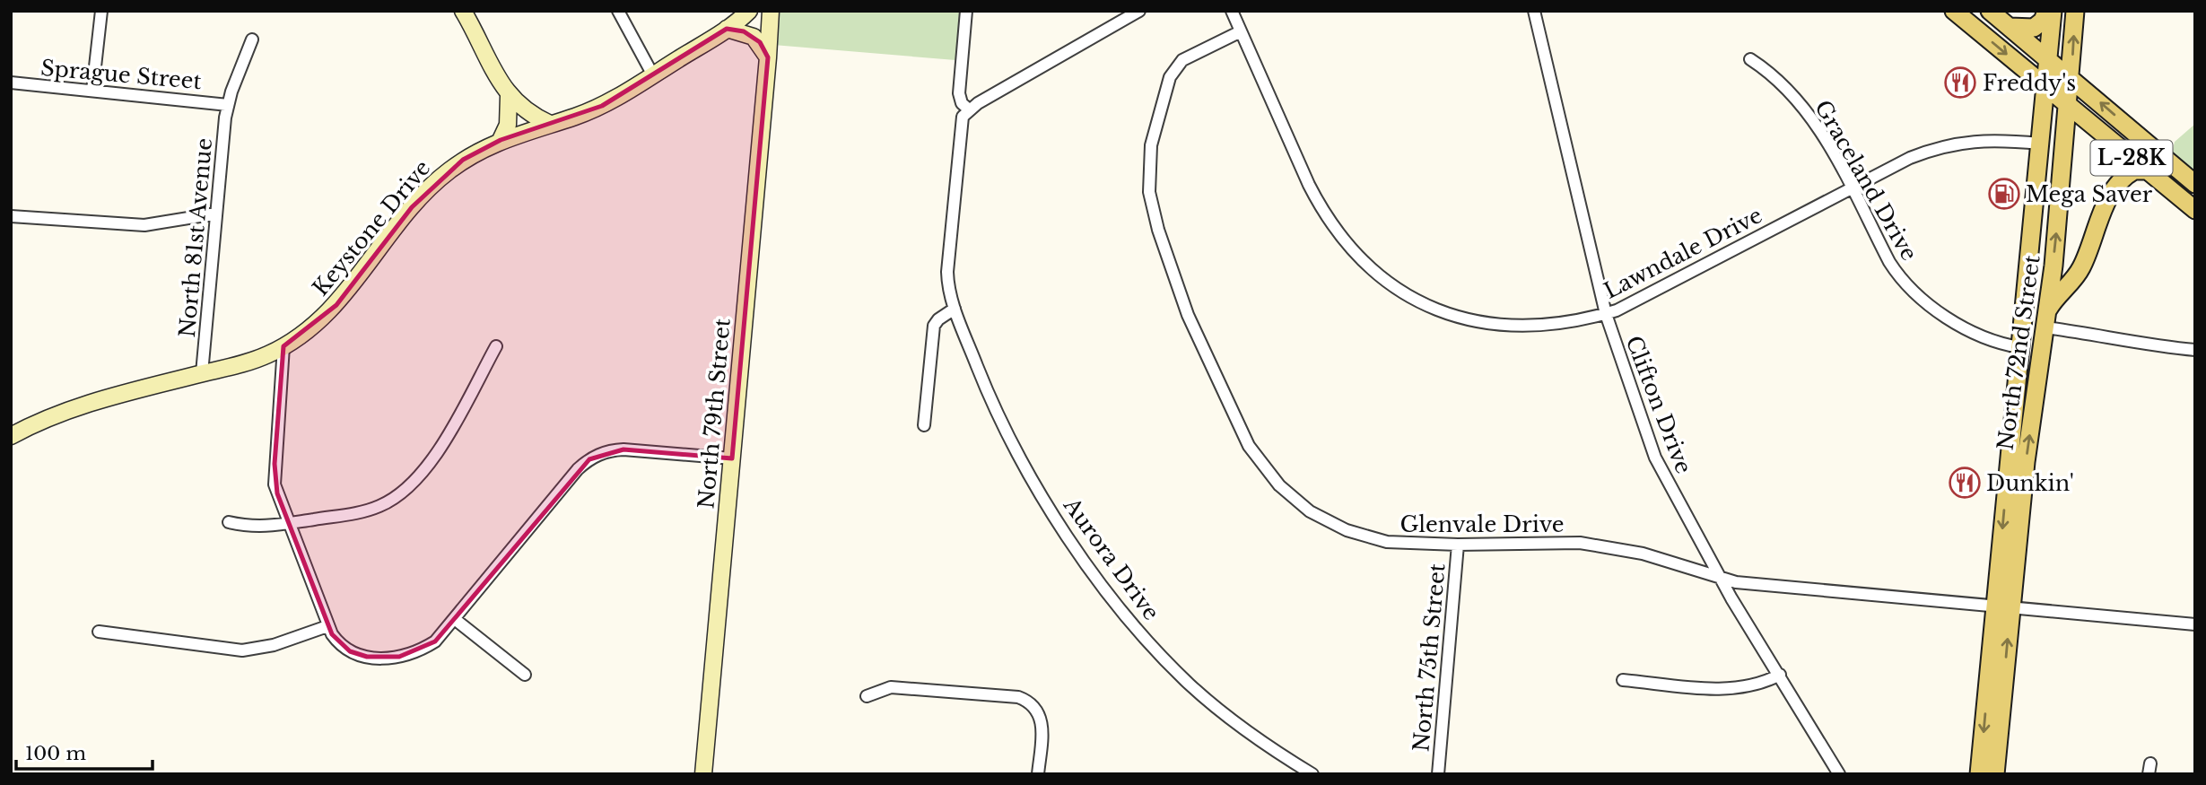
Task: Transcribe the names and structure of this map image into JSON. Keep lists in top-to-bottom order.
{
  "streets": {
    "main road": ["L-28K", "North 72nd Street"],
    "street": [
      "Sprague Street",
      "Graceland Drive",
      "Keystone Drive",
      "North 81st Avenue",
      "Lawndale Drive",
      "Clifton Drive",
      "North 79th Street",
      "Glenvale Drive",
      "Aurora Drive",
      "North 75th Street"
    ]
  },
  "crossings": [
    ["Sprague Street", "North 81st Avenue"],
    ["L-28K", "North 72nd Street"],
    ["Graceland Drive", "Lawndale Drive"],
    ["Graceland Drive", "North 72nd Street"],
    ["Keystone Drive", "North 81st Avenue"],
    ["Lawndale Drive", "North 72nd Street"],
    ["Lawndale Drive", "Clifton Drive"],
    ["Lawndale Drive", "Glenvale Drive"],
    ["North 72nd Street", "Glenvale Drive"],
    ["Clifton Drive", "Glenvale Drive"],
    ["Glenvale Drive", "North 75th Street"]
  ],
  "places": {
    "restaurant": ["Freddy's", "Dunkin'"],
    "fuel station": ["Mega Saver"]
  },
  "scale_bar": "100 m"
}
